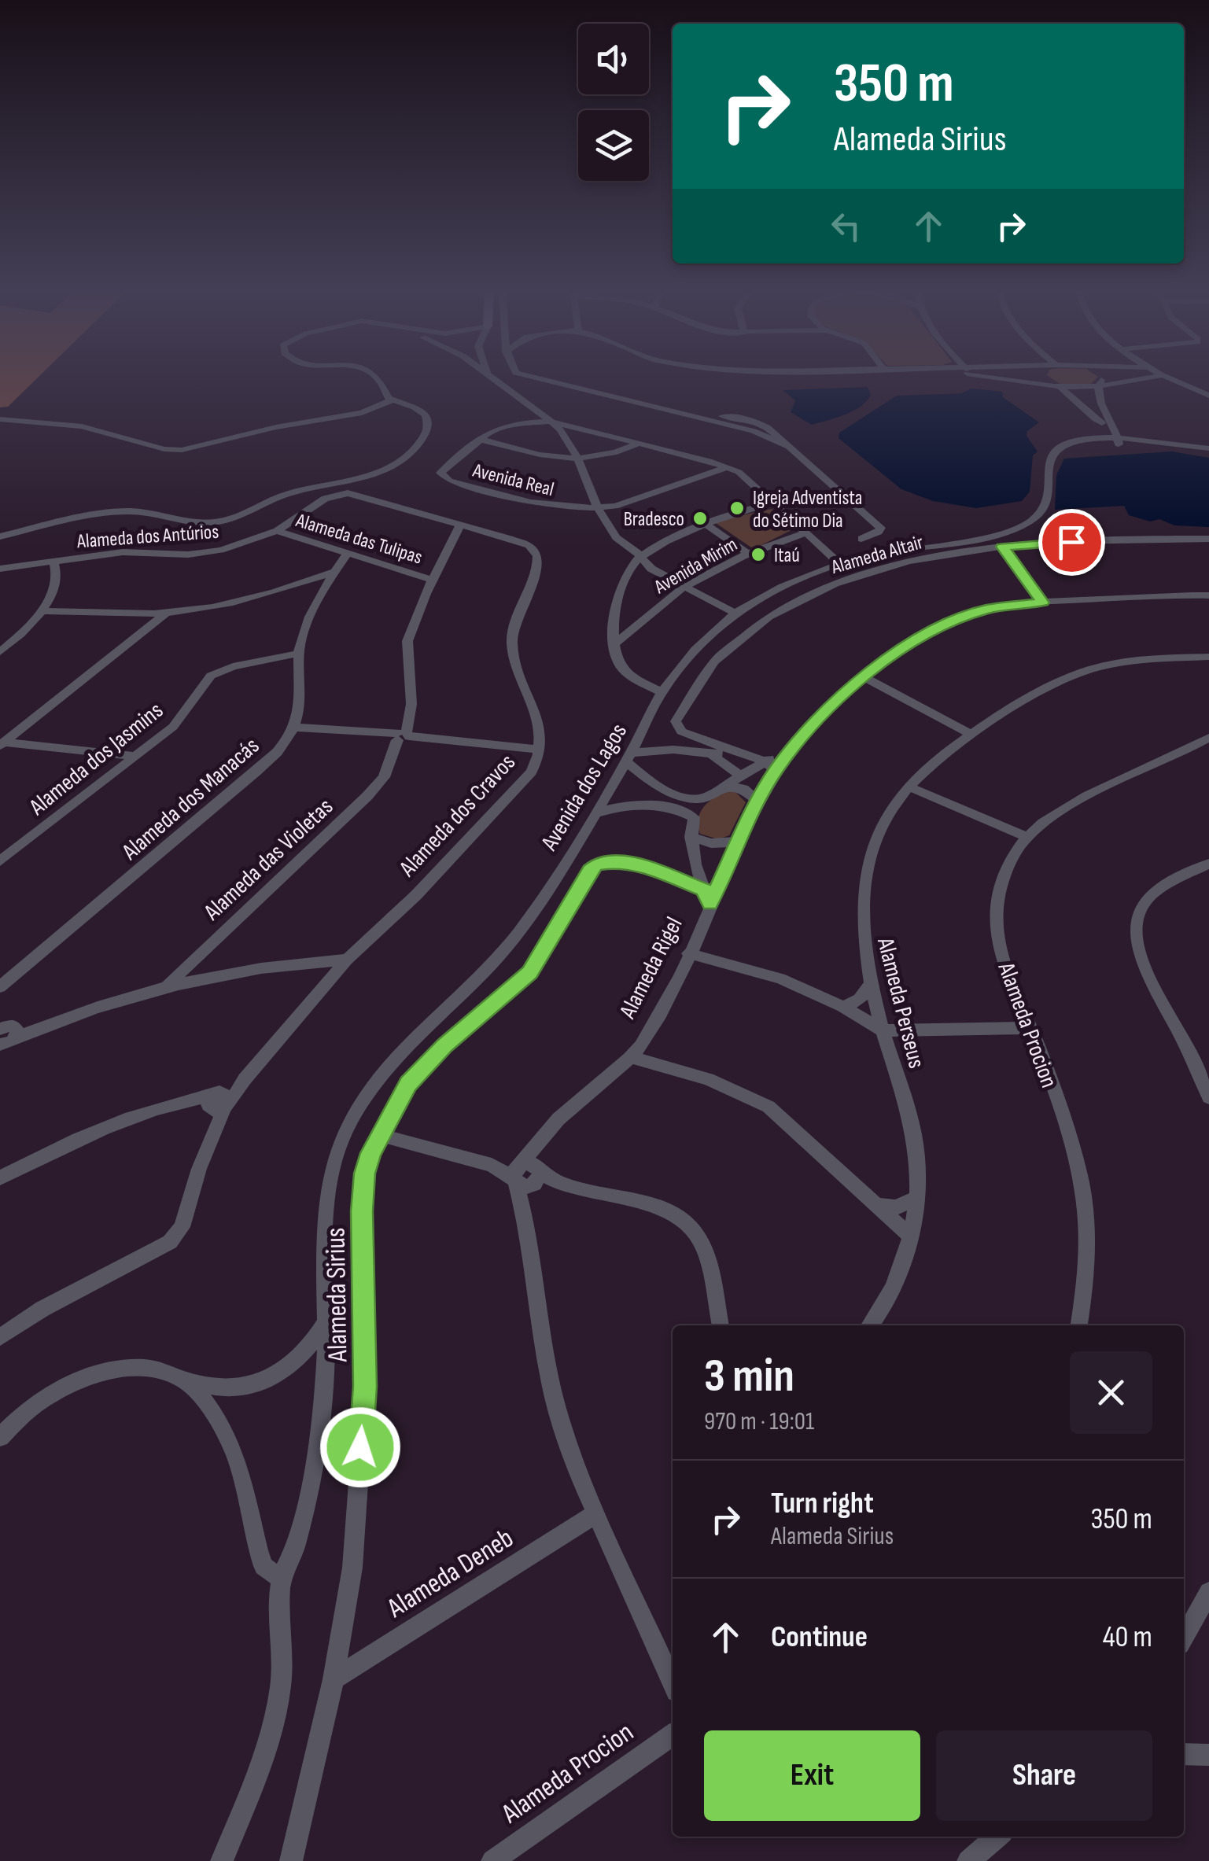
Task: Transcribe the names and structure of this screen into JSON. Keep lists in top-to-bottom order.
{
  "streets": {
    "street": [
      "Avenida Real",
      "Alameda dos Antúrios",
      "Alameda das Tulipas",
      "Alameda Altair",
      "Avenida Mirim",
      "Alameda dos Jasmins",
      "Avenida dos Lagos",
      "Alameda dos Manacás",
      "Alameda dos Cravos",
      "Alameda das Violetas",
      "Alameda Rigel",
      "Alameda Perseus",
      "Alameda Procion",
      "Alameda Sirius",
      "Alameda Deneb"
    ]
  },
  "crossings": [
    ["Alameda dos Antúrios", "Alameda das Tulipas"],
    ["Alameda dos Antúrios", "Alameda dos Cravos"],
    ["Alameda das Tulipas", "Alameda das Violetas"],
    ["Alameda dos Cravos", "Alameda das Violetas"],
    ["Alameda Rigel", "Alameda Sirius"],
    ["Alameda Rigel", "Alameda Deneb"],
    ["Alameda Sirius", "Alameda Deneb"]
  ],
  "places": ["Igreja Adventista do Sétimo Dia", "Bradesco", "Itaú"],
  "page": {
    "turn": ["350 m", "Alameda Sirius"],
    "heading": ["3 min", "970 m · 19:01"],
    "list": [
      {
        "name": "Turn right",
        "note": "Alameda Sirius",
        "value": "350 m"
      },
      {
        "name": "Continue",
        "value": "40 m"
      }
    ],
    "buttons": ["Exit", "Share"]
  }
}
